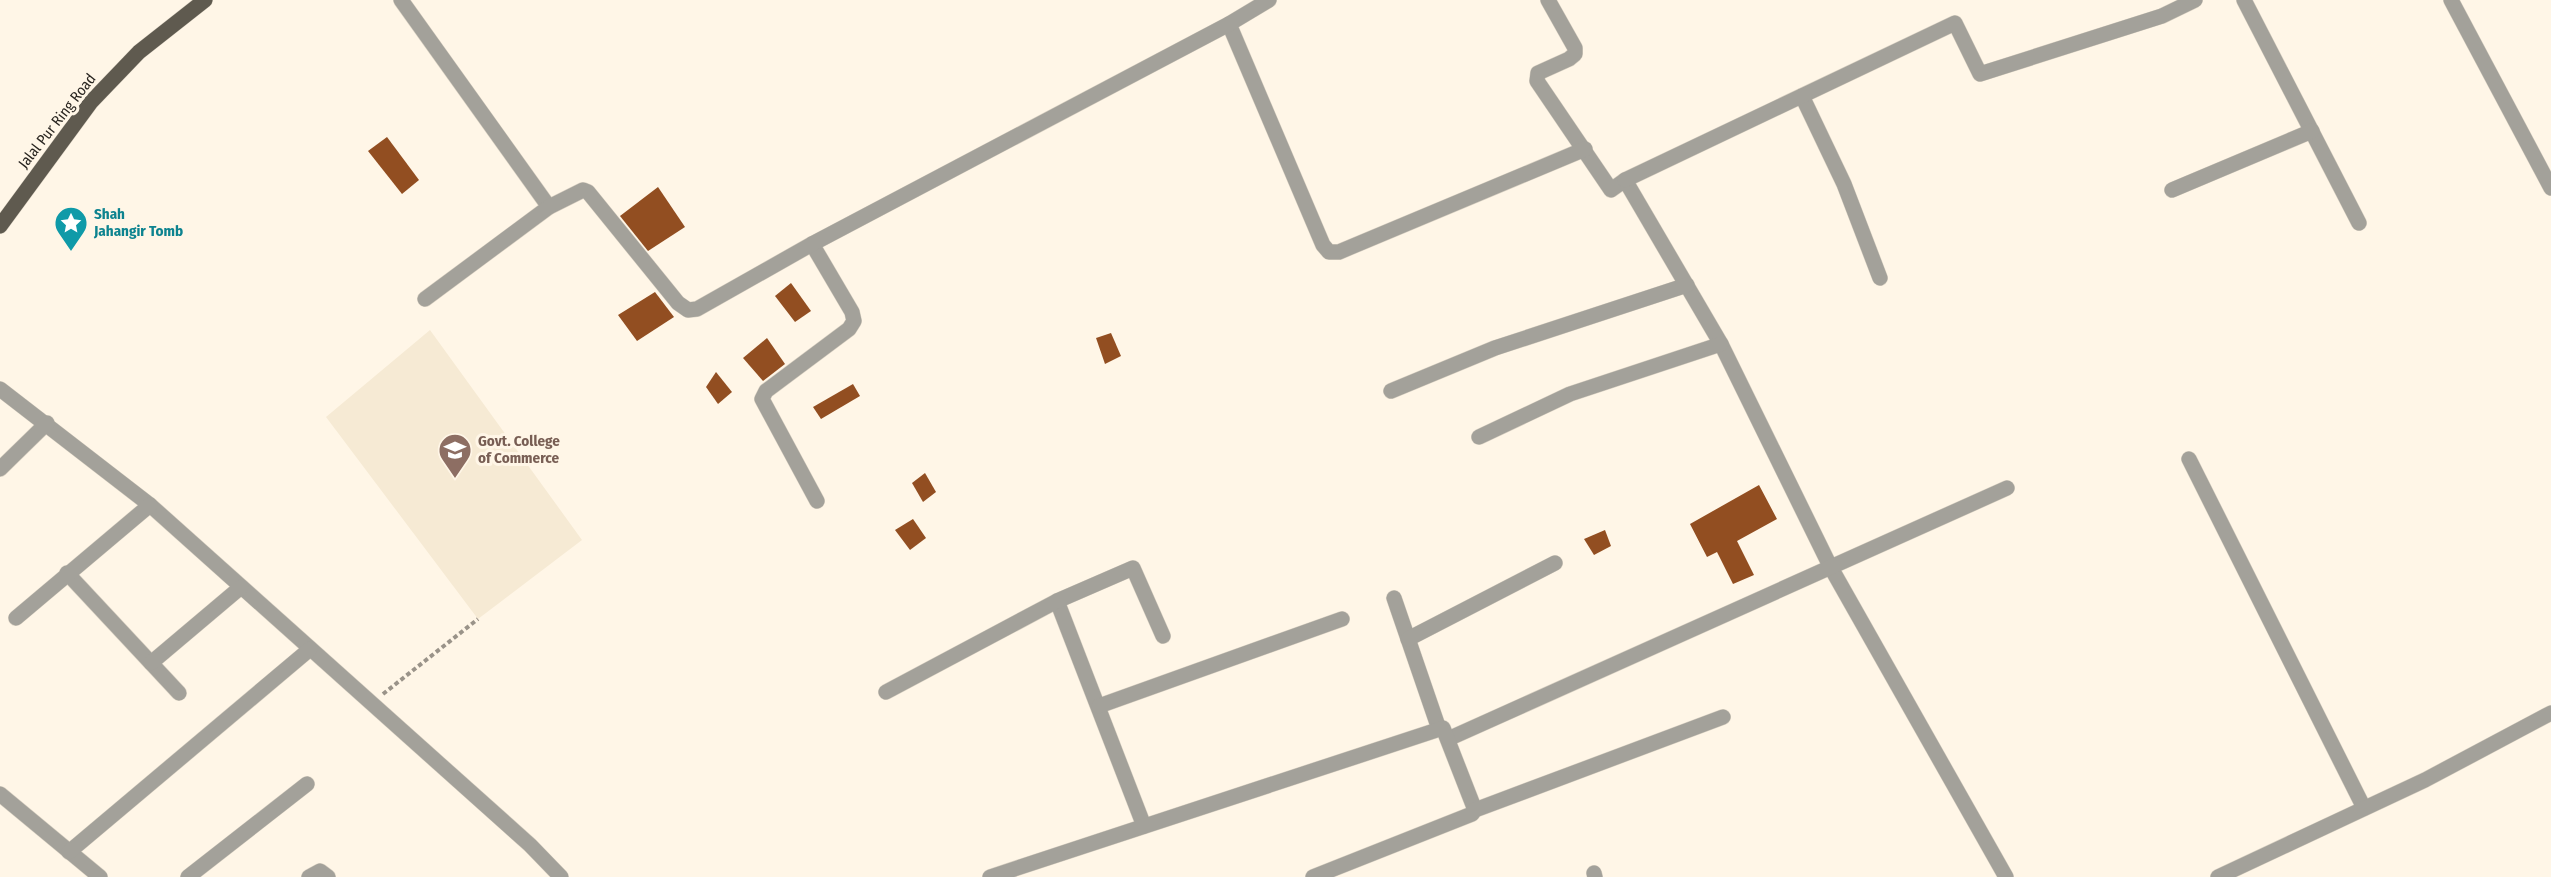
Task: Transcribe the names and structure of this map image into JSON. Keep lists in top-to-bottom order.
{
  "streets": {
    "main road": ["Jalal Pur Ring Road"]
  },
  "places": {
    "place": ["Shah Jahangir Tomb"],
    "school or university": ["Govt. College of Commerce"]
  }
}
